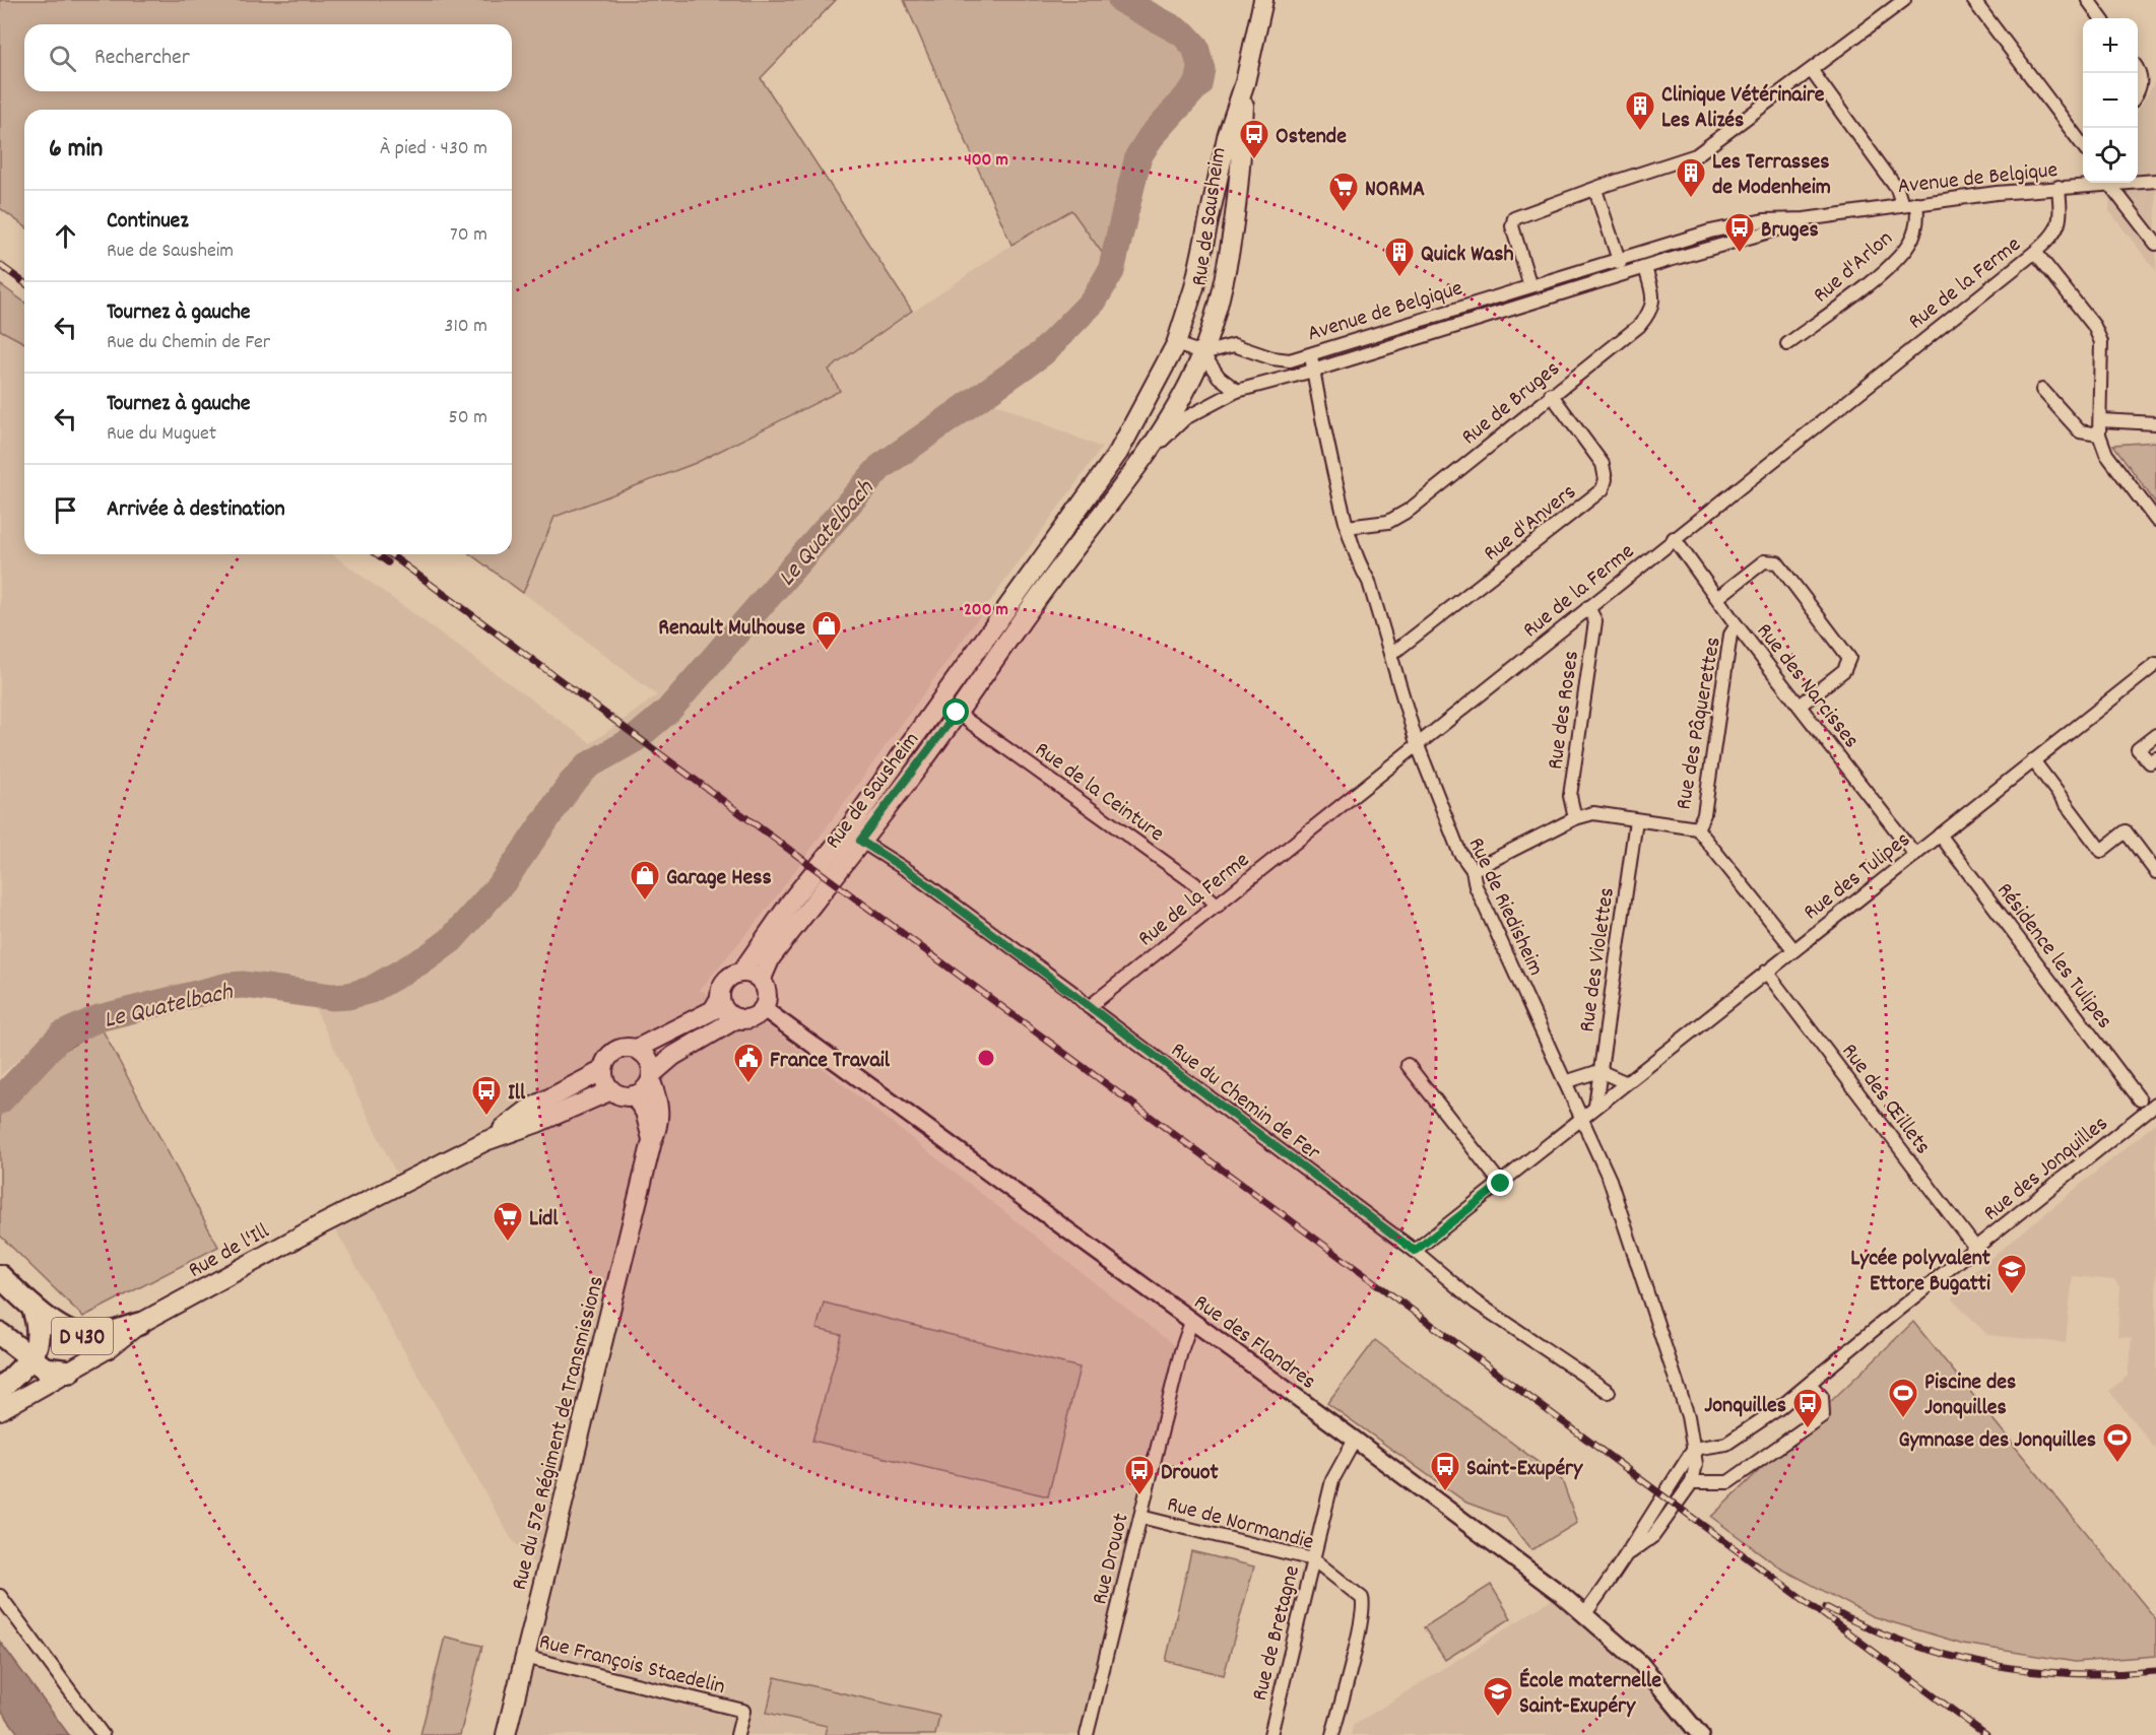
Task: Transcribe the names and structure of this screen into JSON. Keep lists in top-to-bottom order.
{
  "streets": {
    "highway": ["D 430"],
    "main road": ["Rue de Sausheim", "Rue de l'Ill", "Rue du 57e Régiment de Transmissions"],
    "street": [
      "Avenue de Belgique",
      "Rue d'Arlon",
      "Rue de la Ferme",
      "Rue de Bruges",
      "Rue d'Anvers",
      "Rue des Narcisses",
      "Rue des Roses",
      "Rue des Pâquerettes",
      "Rue de la Ceinture",
      "Rue des Tulipes",
      "Rue de Riedisheim",
      "Résidence les Tulipes",
      "Rue des Violettes",
      "Rue des Œillets",
      "Rue du Chemin de Fer",
      "Rue des Jonquilles",
      "Rue des Flandres",
      "Rue de Normandie",
      "Rue Drouot",
      "Rue de Bretagne",
      "Rue François Staedelin"
    ]
  },
  "crossings": [
    ["Avenue de Belgique", "Rue de Sausheim"],
    ["Avenue de Belgique", "Rue d'Arlon"],
    ["Avenue de Belgique", "Rue de la Ferme"],
    ["Avenue de Belgique", "Rue de Bruges"],
    ["Avenue de Belgique", "Rue de Riedisheim"],
    ["Rue de Sausheim", "Rue de la Ceinture"],
    ["Rue de Sausheim", "Rue du Chemin de Fer"],
    ["Rue de Sausheim", "Rue des Flandres"],
    ["Rue de la Ferme", "Rue des Narcisses"],
    ["Rue de la Ferme", "Rue des Roses"],
    ["Rue de la Ferme", "Rue de la Ceinture"],
    ["Rue de la Ferme", "Rue de Riedisheim"],
    ["Rue de la Ferme", "Rue du Chemin de Fer"],
    ["Rue de Bruges", "Rue d'Anvers"],
    ["Rue de Bruges", "Rue de Riedisheim"],
    ["Rue d'Anvers", "Rue de Riedisheim"],
    ["Rue des Narcisses", "Rue des Pâquerettes"],
    ["Rue des Narcisses", "Rue des Tulipes"],
    ["Rue des Tulipes", "Rue de Riedisheim"],
    ["Rue des Tulipes", "Résidence les Tulipes"],
    ["Rue des Tulipes", "Rue des Violettes"],
    ["Rue des Tulipes", "Rue des Œillets"],
    ["Rue des Tulipes", "Rue du Chemin de Fer"],
    ["Rue de Riedisheim", "Rue des Jonquilles"],
    ["Rue des Œillets", "Rue des Jonquilles"],
    ["Rue de l'Ill", "D 430"],
    ["Rue de l'Ill", "Rue du 57e Régiment de Transmissions"],
    ["Rue des Flandres", "Rue Drouot"],
    ["Rue des Flandres", "Rue de Bretagne"],
    ["Rue du 57e Régiment de Transmissions", "Rue François Staedelin"],
    ["Rue de Normandie", "Rue Drouot"],
    ["Rue de Normandie", "Rue de Bretagne"]
  ],
  "water": ["Le Quatelbach"],
  "places": {
    "building": ["Clinique Vétérinaire Les Alizés", "Les Terrasses de Modenheim", "Quick Wash"],
    "bus stop": [
      "Ostende",
      "Bruges",
      "Ill",
      "Jonquilles",
      "Saint-Exupéry",
      "Drouot"
    ],
    "supermarket": ["NORMA", "Lidl"],
    "shop": ["Renault Mulhouse", "Garage Hess"],
    "public building": ["France Travail"],
    "school or university": ["Lycée polyvalent Ettore Bugatti", "École maternelle Saint-Exupéry"],
    "sports": ["Piscine des Jonquilles", "Gymnase des Jonquilles"]
  },
  "page": {
    "map_buttons": ["+", "−"],
    "search": "Rechercher",
    "heading": ["6 min", "À pied · 430 m"],
    "list": [
      ["Continuez", "Rue de Sausheim", "70 m"],
      ["Tournez à gauche", "Rue du Chemin de Fer", "310 m"],
      ["Tournez à gauche", "Rue du Muguet", "50 m"],
      "Arrivée à destination"
    ]
  },
  "rings": ["400 m", "200 m"]
}
